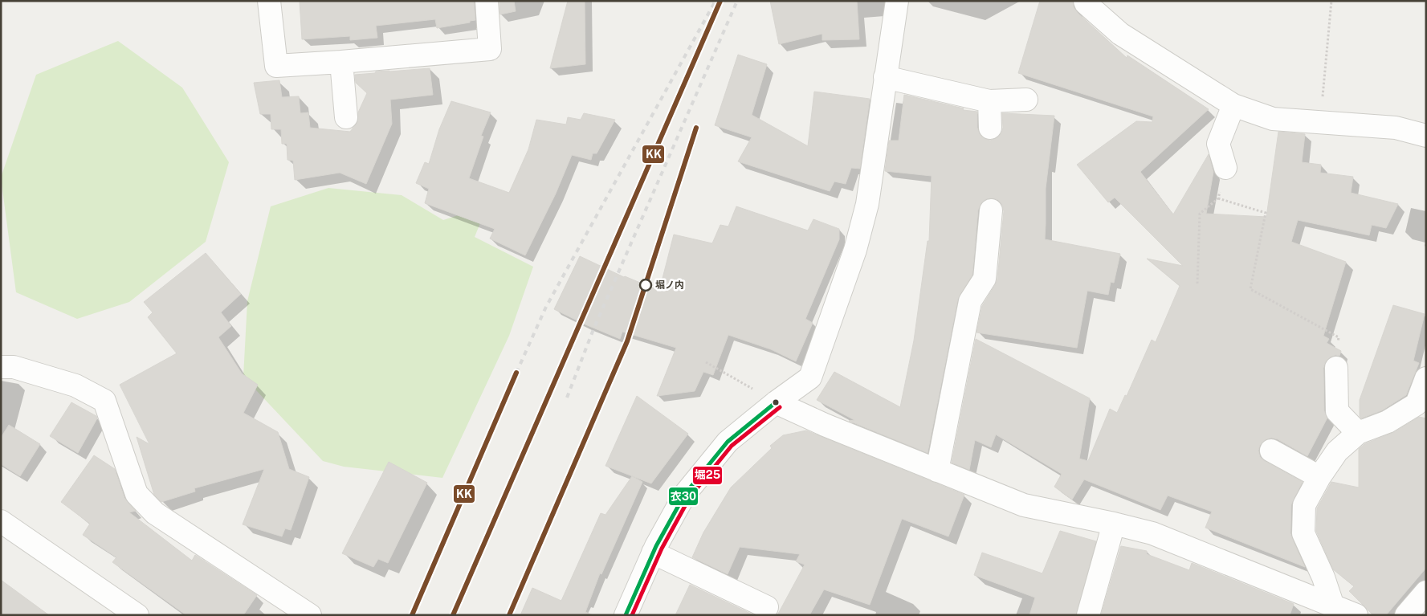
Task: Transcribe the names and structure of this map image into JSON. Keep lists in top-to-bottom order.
{
  "places": ["堀ノ内"],
  "lines": ["transit line KK", "transit line 衣30", "transit line 堀25"]
}
